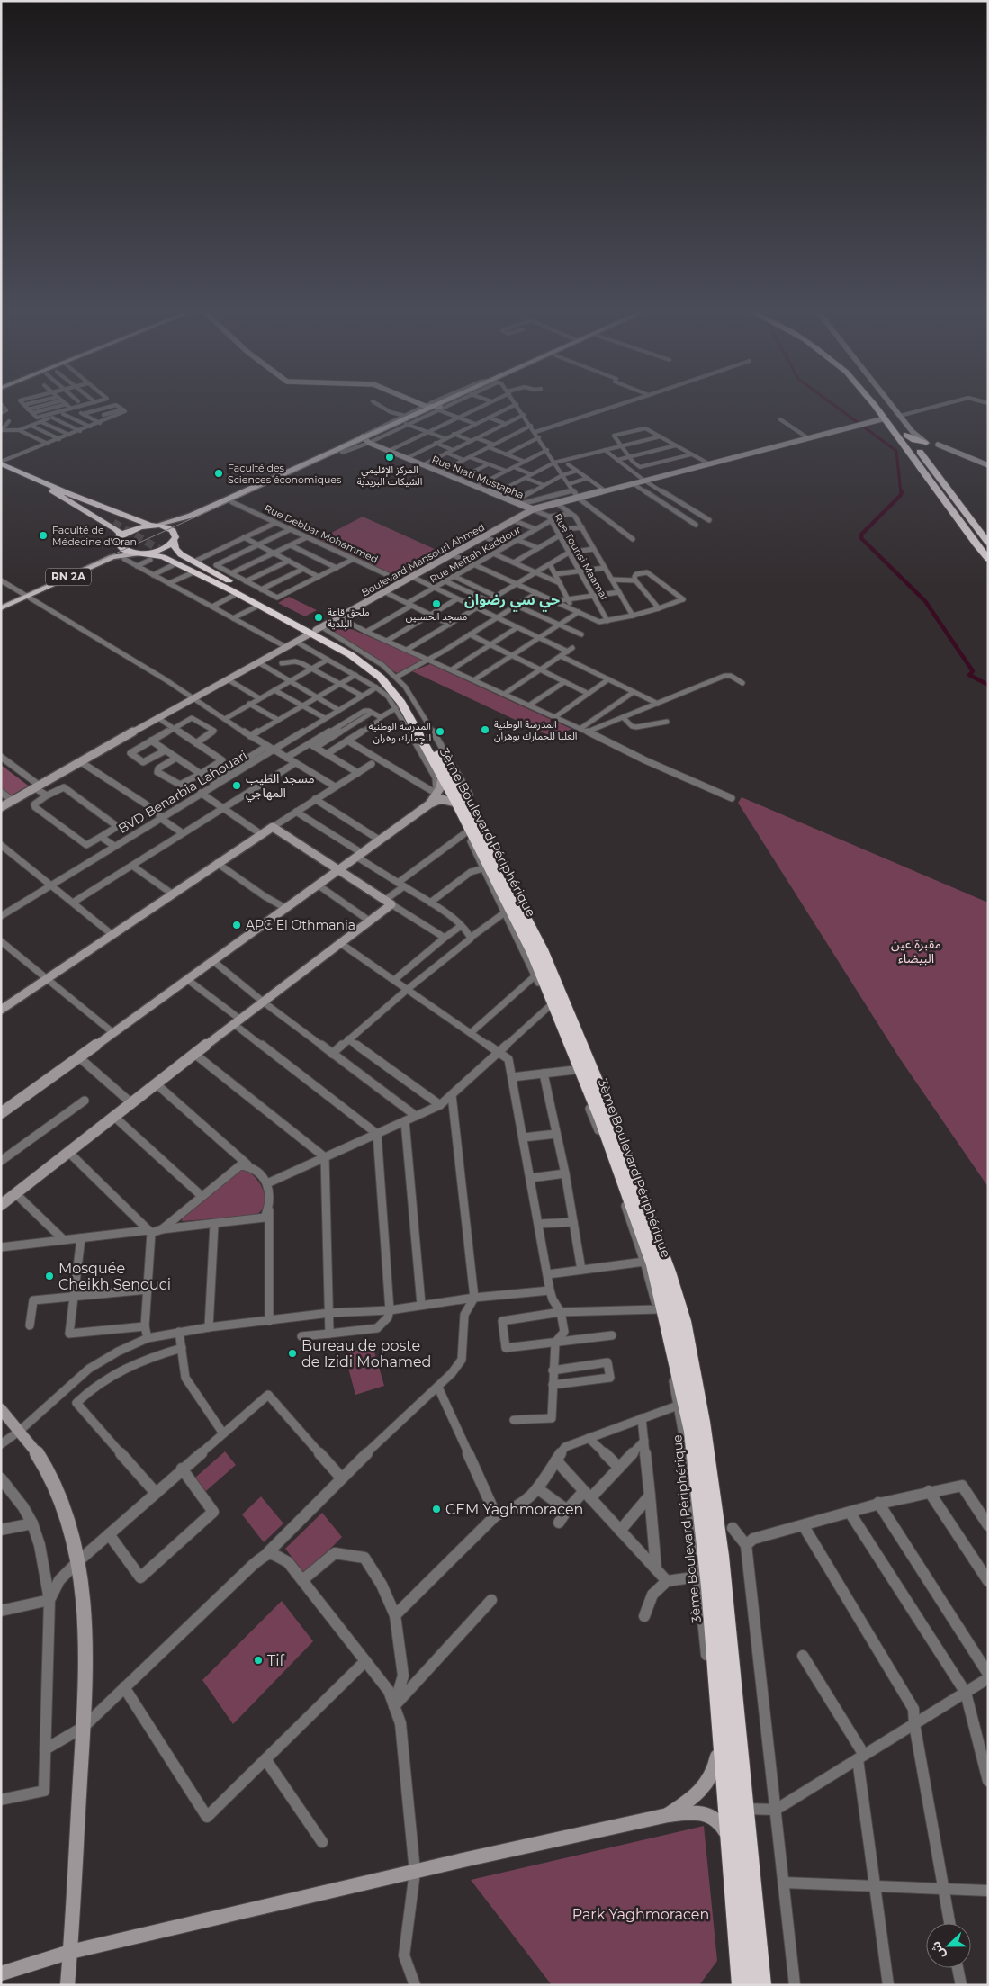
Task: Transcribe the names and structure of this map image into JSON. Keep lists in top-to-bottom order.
{
  "streets": {
    "highway": ["3ème Boulevard Périphérique"],
    "main road": ["Rue Niati Mustapha", "Boulevard Mansouri Ahmed", "RN 2A"],
    "street": [
      "Rue Debbar Mohammed",
      "Rue Meftah Kaddour",
      "Rue Tounsi Maamar",
      "BVD Benarbia Lahouari"
    ]
  },
  "crossings": [
    ["Rue Niati Mustapha", "Rue Tounsi Maamar"],
    ["Rue Niati Mustapha", "Boulevard Mansouri Ahmed"],
    ["Rue Debbar Mohammed", "Boulevard Mansouri Ahmed"],
    ["Rue Meftah Kaddour", "Rue Tounsi Maamar"],
    ["Rue Tounsi Maamar", "Boulevard Mansouri Ahmed"],
    ["Boulevard Mansouri Ahmed", "3ème Boulevard Périphérique"],
    ["RN 2A", "3ème Boulevard Périphérique"]
  ],
  "districts": ["حي سي رضوان"],
  "parks": ["مقبرة عين البيضاء", "Park Yaghmoracen"],
  "places": [
    "المركز الإقليمي الشيكات البريدية",
    "Faculté des Sciences économiques",
    "Faculté de Médecine d'Oran",
    "مسجد الحسنين",
    "ملحق قاعة البلدية",
    "المدرسة الوطنية العليا للجمارك بوهران",
    "المدرسة الوطنية للجمارك وهران",
    "مسجد الطيب المهاجي",
    "APC El Othmania",
    "Mosquée Cheikh Senouci",
    "Bureau de poste de Izidi Mohamed",
    "CEM Yaghmoracen",
    "Tif"
  ],
  "north": "left"
}
